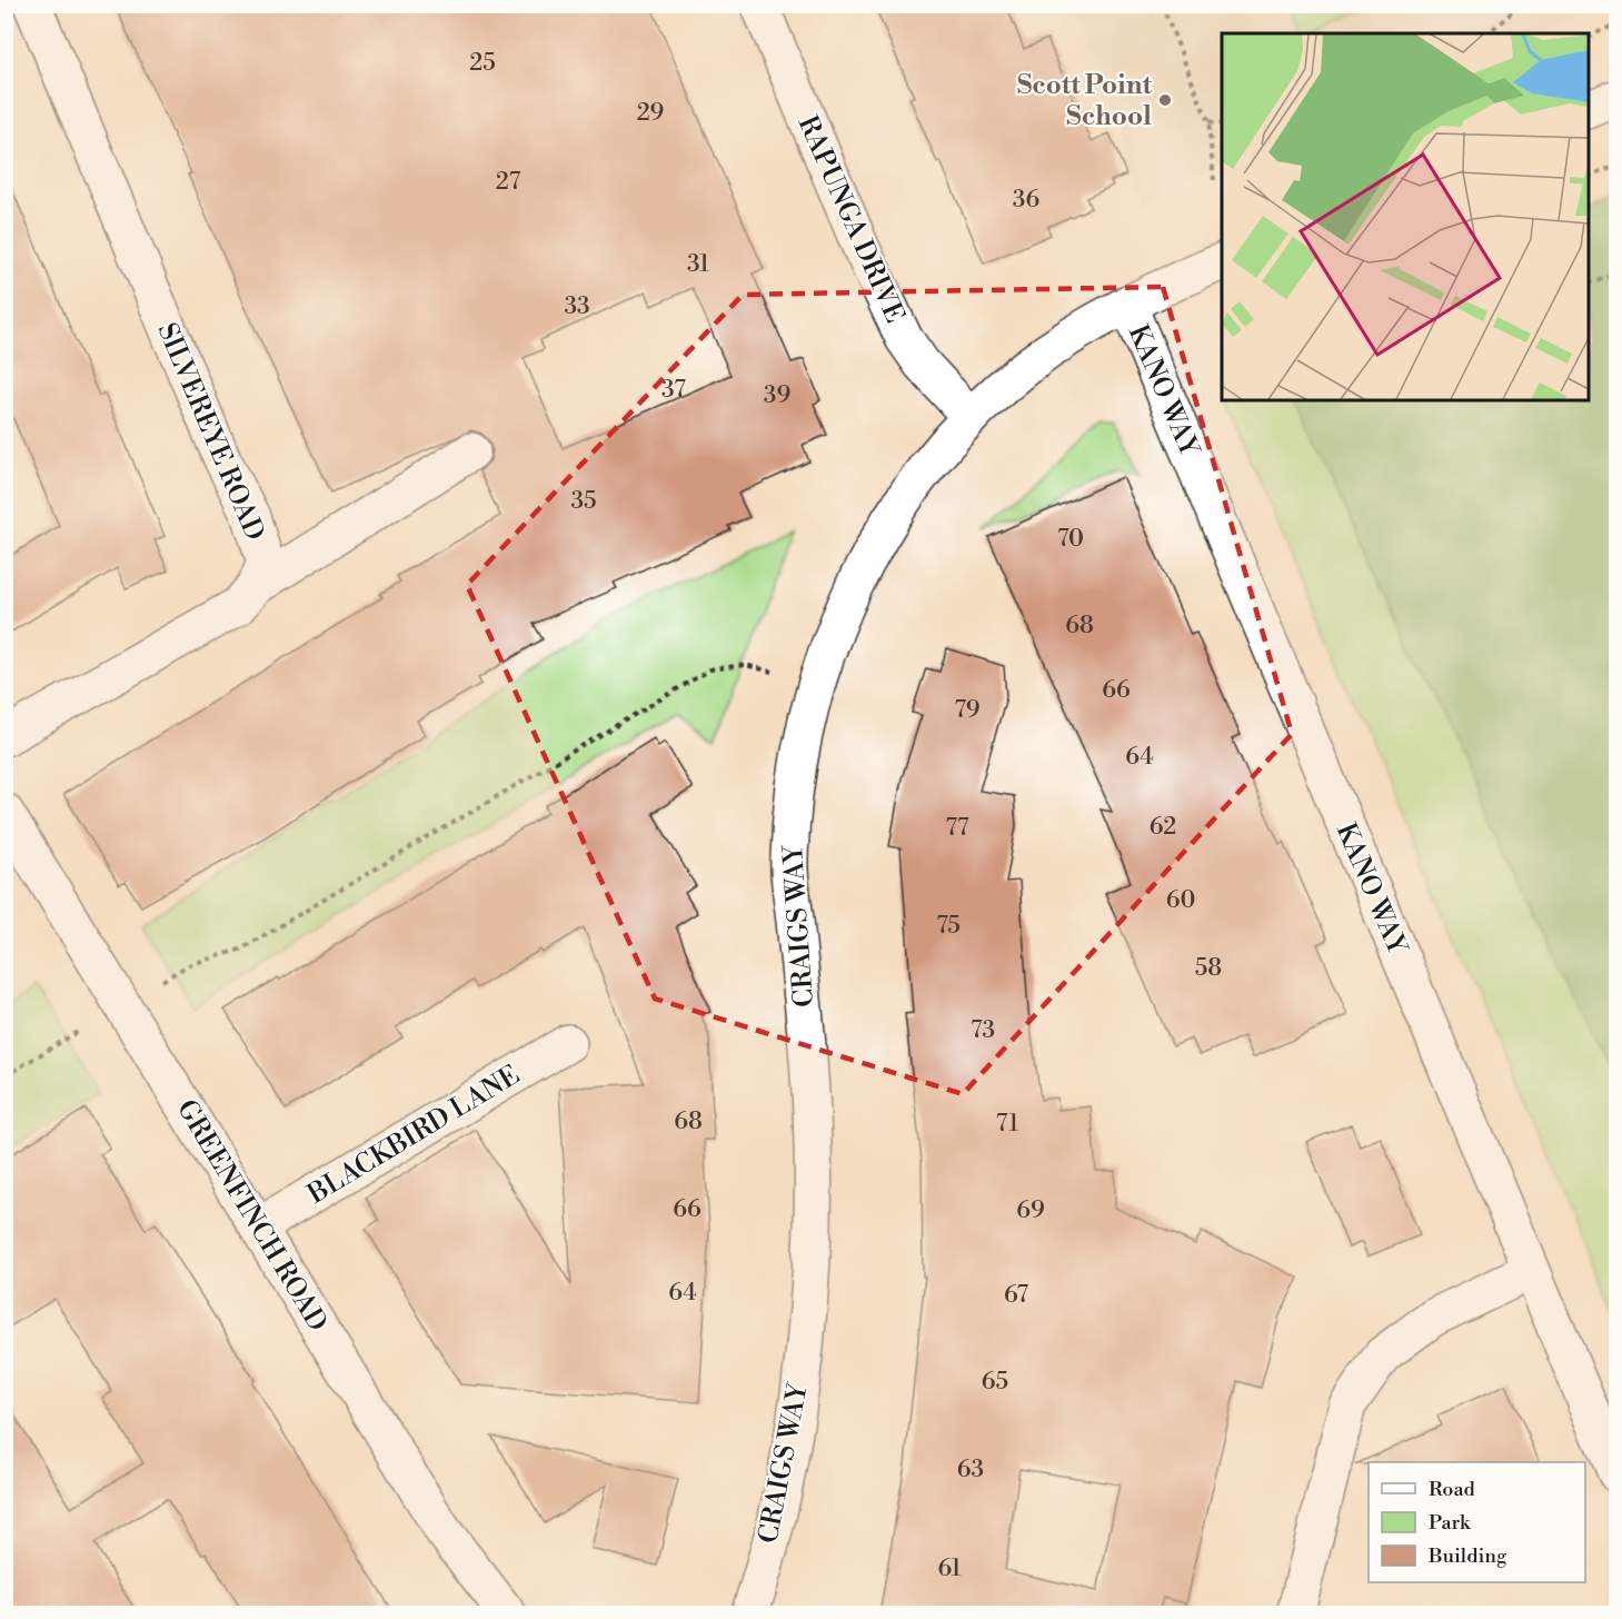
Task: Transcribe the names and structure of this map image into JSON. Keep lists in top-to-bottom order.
{
  "streets": {
    "street": [
      "RAPUNGA DRIVE",
      "KANO WAY",
      "SILVEREYE ROAD",
      "CRAIGS WAY",
      "BLACKBIRD LANE",
      "GREENFINCH ROAD"
    ]
  },
  "crossings": [
    ["RAPUNGA DRIVE", "CRAIGS WAY"],
    ["KANO WAY", "CRAIGS WAY"],
    ["BLACKBIRD LANE", "GREENFINCH ROAD"]
  ],
  "places": ["Scott Point School"],
  "house_numbers": [
    "25",
    "29",
    "27",
    "36",
    "31",
    "33",
    "37",
    "39",
    "35",
    "70",
    "68",
    "66",
    "79",
    "64",
    "62",
    "77",
    "60",
    "75",
    "58",
    "73",
    "68",
    "71",
    "66",
    "69",
    "64",
    "67",
    "65",
    "63",
    "61"
  ],
  "legend": ["Road", "Park", "Building"]
}
